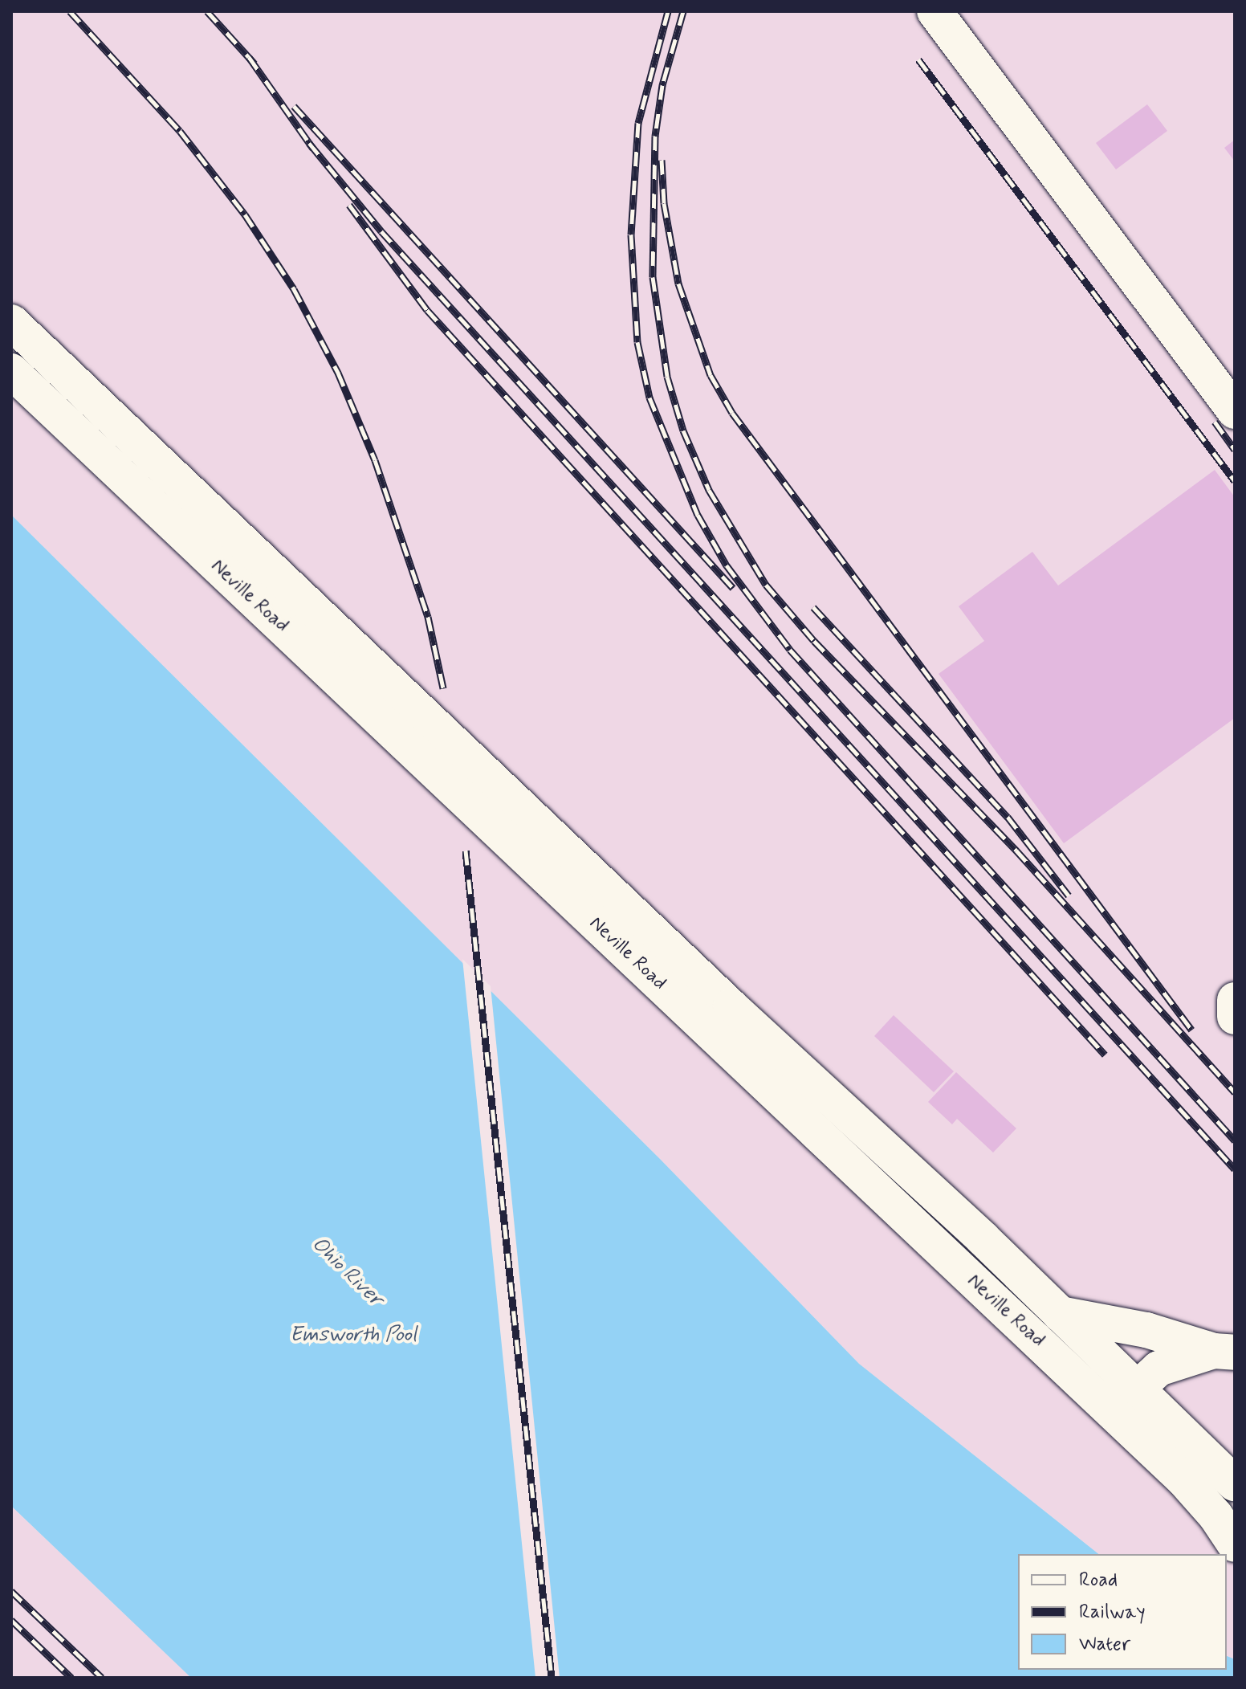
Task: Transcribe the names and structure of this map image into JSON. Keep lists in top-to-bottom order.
{
  "streets": {
    "main road": ["Neville Road"]
  },
  "water": ["Ohio River", "Emsworth Pool"],
  "legend": ["Road", "Railway", "Water"]
}
